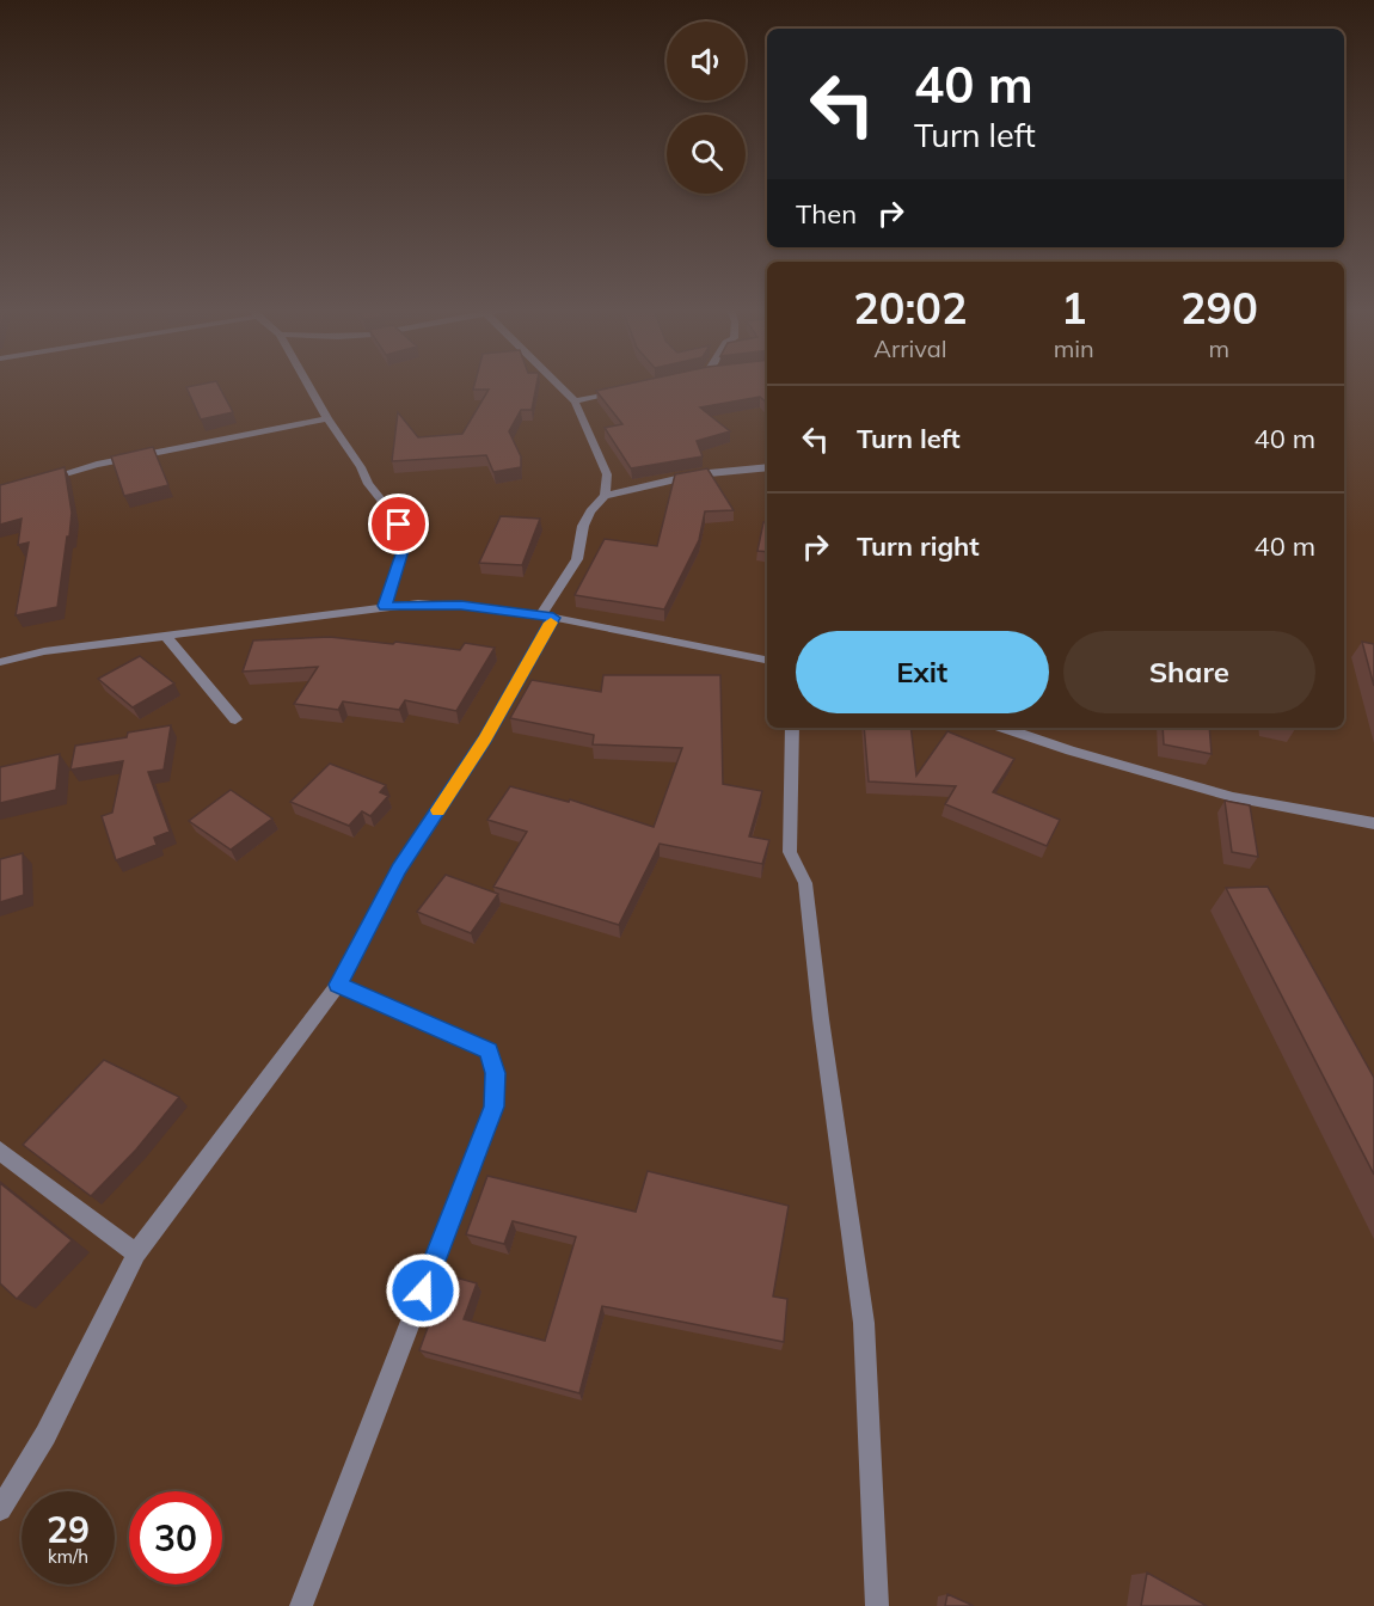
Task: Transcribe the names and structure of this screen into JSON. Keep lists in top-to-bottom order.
{
  "page": {
    "turn": ["40 m", "Turn left"],
    "then": "Then",
    "eta": [
      "20:02",
      "Arrival",
      "1",
      "min",
      "290",
      "m"
    ],
    "list": [
      {
        "name": "Turn left",
        "value": "40 m"
      },
      {
        "name": "Turn right",
        "value": "40 m"
      }
    ],
    "buttons": ["Exit", "Share"],
    "speed": "29 km/h",
    "limit": "30"
  }
}
